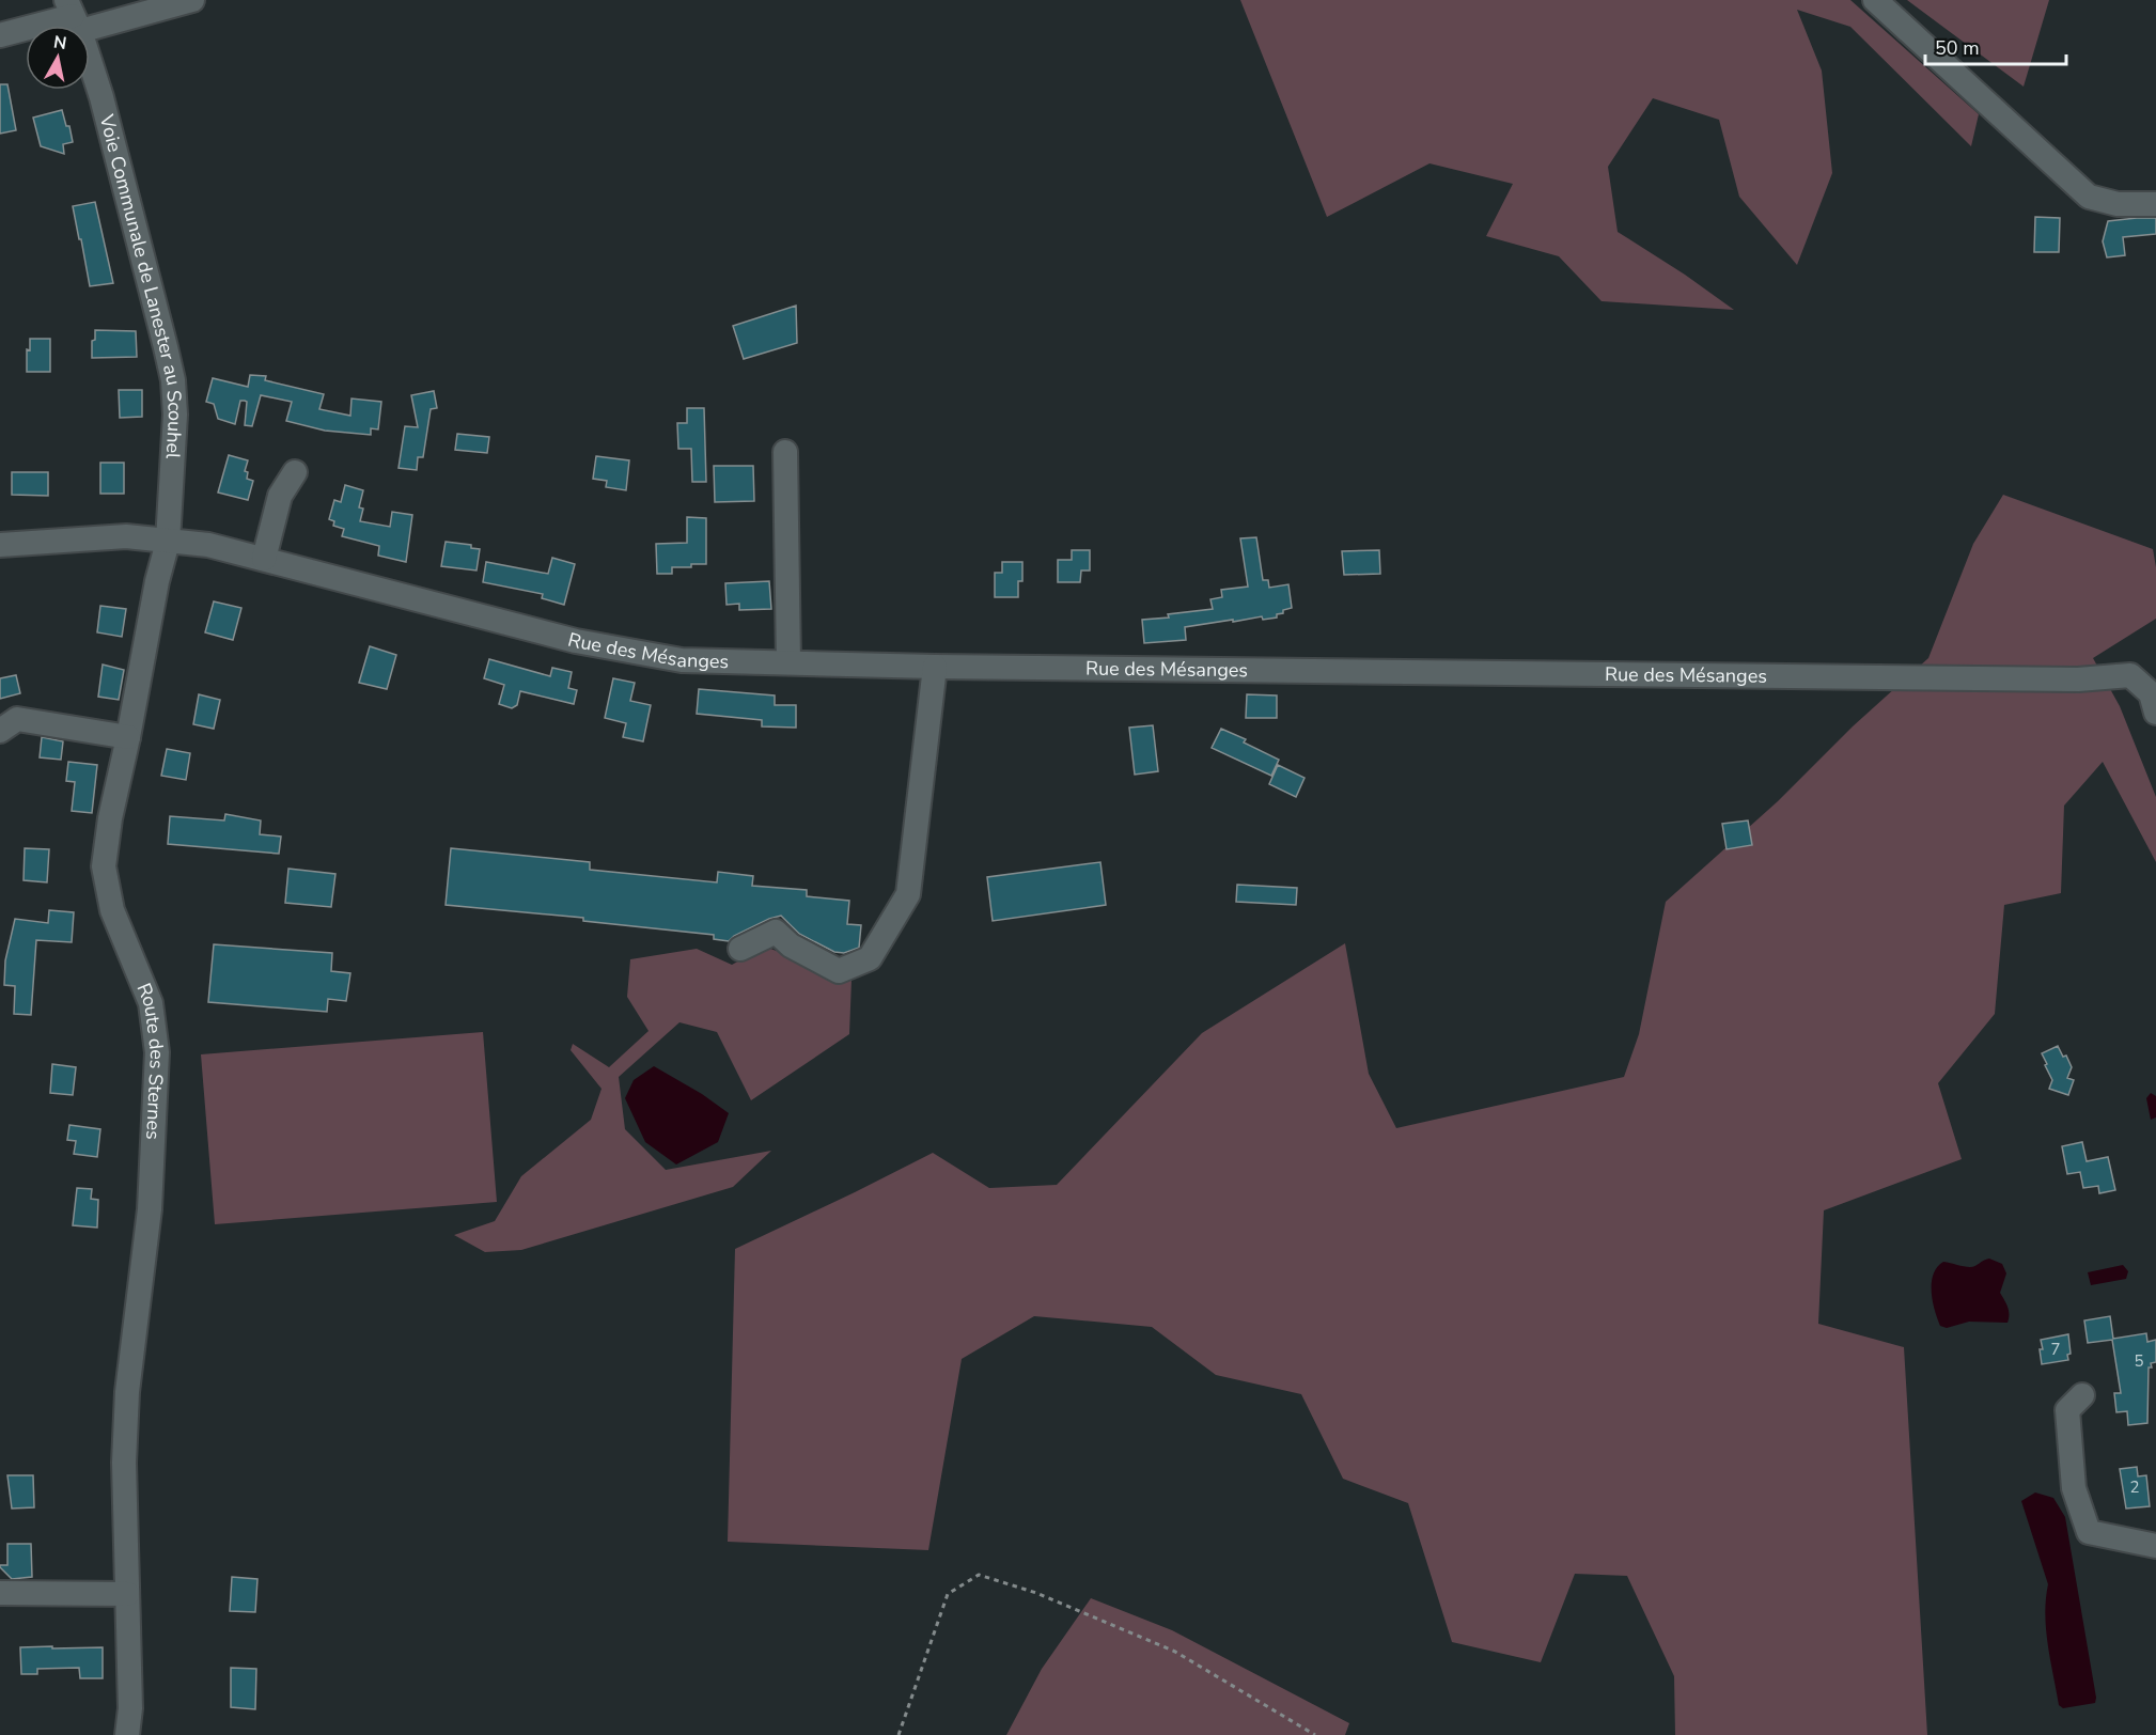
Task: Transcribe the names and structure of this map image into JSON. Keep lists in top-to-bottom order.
{
  "streets": {
    "street": ["Voie Communale de Lanester au Scouhel", "Rue des Mésanges", "Route des Sternes"]
  },
  "crossings": [
    ["Voie Communale de Lanester au Scouhel", "Rue des Mésanges"],
    ["Voie Communale de Lanester au Scouhel", "Route des Sternes"],
    ["Rue des Mésanges", "Route des Sternes"]
  ],
  "house_numbers": ["7", "5", "2"],
  "scale_bar": "50 m",
  "north": "top"
}
